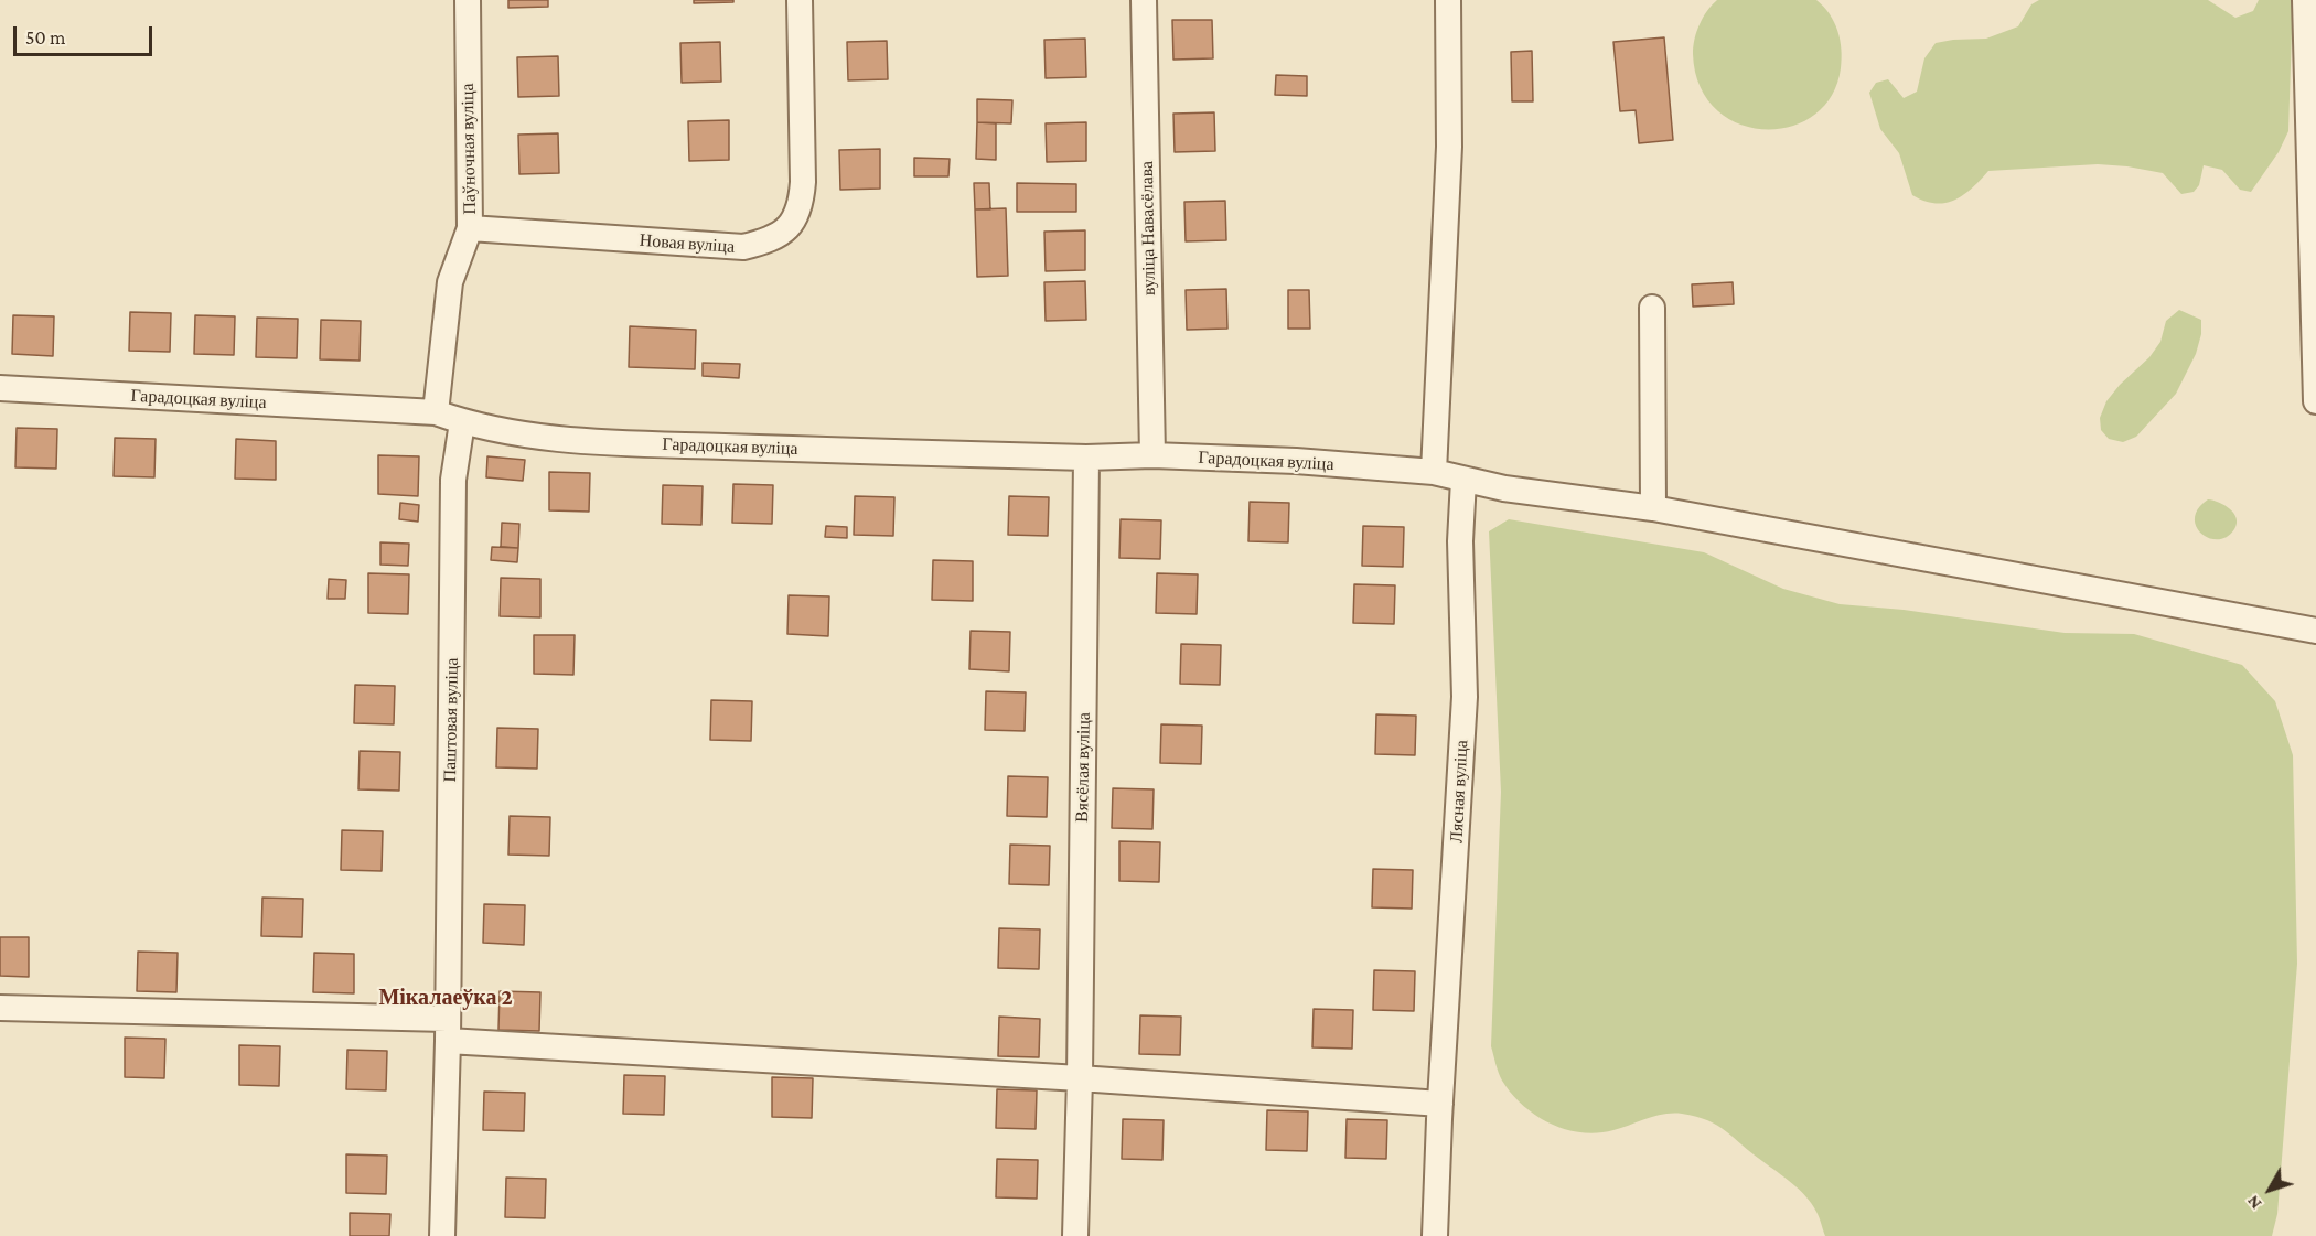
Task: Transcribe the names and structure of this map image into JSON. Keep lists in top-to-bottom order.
{
  "streets": {
    "street": [
      "Паўночная вуліца",
      "вуліца Навасёлава",
      "Новая вуліца",
      "Гарадоцкая вуліца",
      "Паштовая вуліца",
      "Вясёлая вуліца",
      "Лясная вуліца"
    ]
  },
  "crossings": [
    ["Паўночная вуліца", "Новая вуліца"],
    ["Паўночная вуліца", "Гарадоцкая вуліца"],
    ["вуліца Навасёлава", "Гарадоцкая вуліца"],
    ["Гарадоцкая вуліца", "Паштовая вуліца"],
    ["Гарадоцкая вуліца", "Вясёлая вуліца"],
    ["Гарадоцкая вуліца", "Лясная вуліца"]
  ],
  "districts": ["Мікалаеўка 2"],
  "scale_bar": "50 m",
  "north": "bottom left"
}
